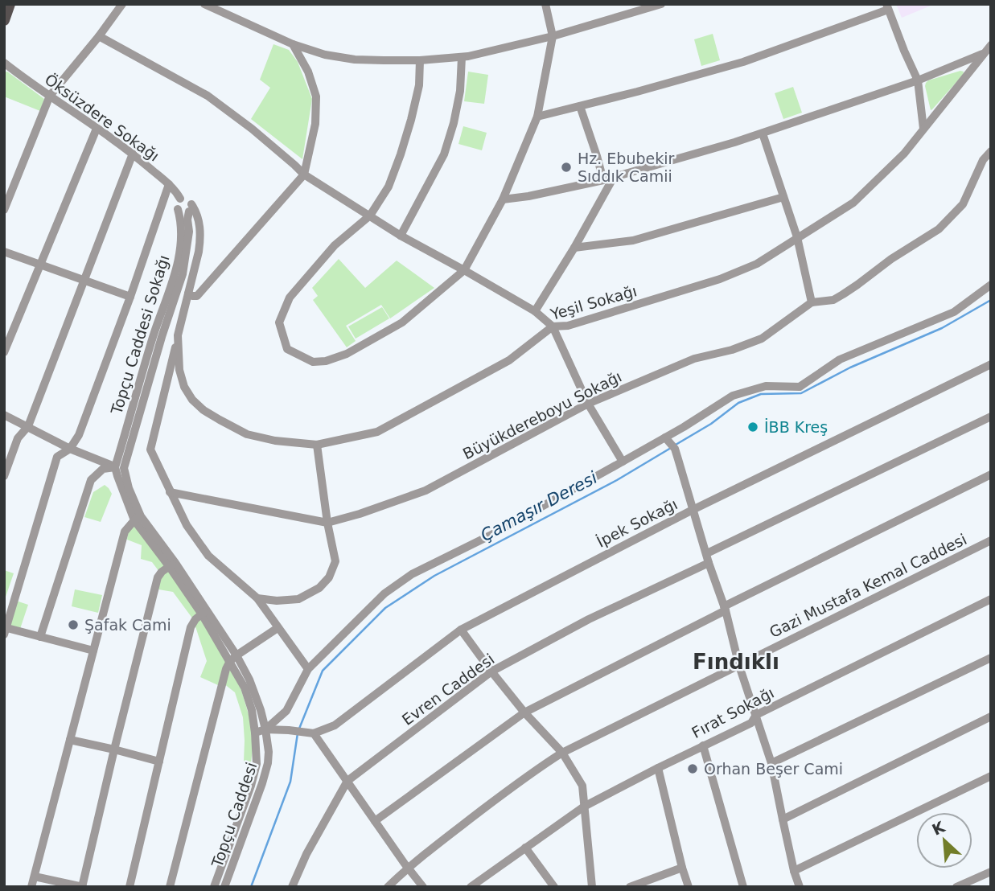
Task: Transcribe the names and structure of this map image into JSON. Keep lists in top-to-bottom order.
{
  "streets": {
    "street": [
      "Öksüzdere Sokağı",
      "Yeşil Sokağı",
      "Topçu Caddesi Sokağı",
      "Büyükdereboyu Sokağı",
      "İpek Sokağı",
      "Gazi Mustafa Kemal Caddesi",
      "Evren Caddesi",
      "Fırat Sokağı",
      "Topçu Caddesi"
    ]
  },
  "crossings": [
    ["Öksüzdere Sokağı", "Topçu Caddesi Sokağı"],
    ["Topçu Caddesi Sokağı", "Topçu Caddesi"]
  ],
  "districts": ["Fındıklı"],
  "water": ["Çamaşır Deresi"],
  "places": [
    "Hz. Ebubekir Sıddık Camii",
    "İBB Kreş",
    "Şafak Cami",
    "Orhan Beşer Cami"
  ],
  "north": "top left"
}
